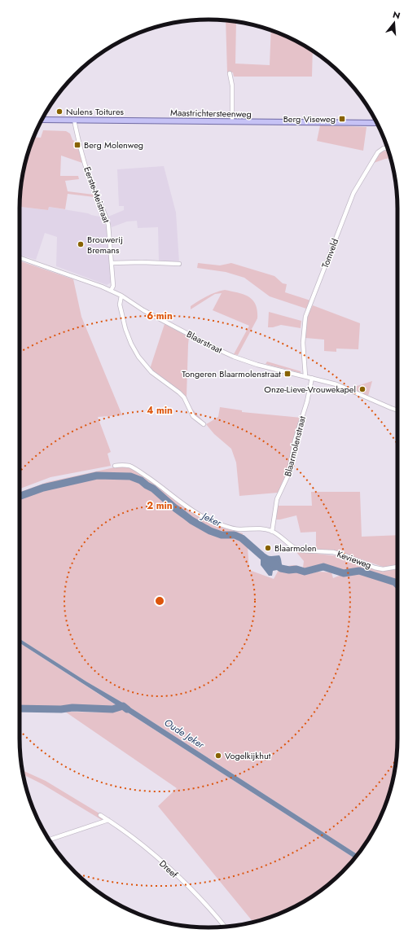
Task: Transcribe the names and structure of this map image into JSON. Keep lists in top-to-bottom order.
{
  "streets": {
    "main road": ["Maastrichtersteenweg"],
    "street": [
      "Eerste-Meistraat",
      "Tomveld",
      "Blaarstraat",
      "Blaarmolenstraat",
      "Kevieweg",
      "Dreef"
    ]
  },
  "crossings": [
    ["Maastrichtersteenweg", "Eerste-Meistraat"],
    ["Eerste-Meistraat", "Blaarstraat"],
    ["Tomveld", "Blaarstraat"],
    ["Blaarstraat", "Blaarmolenstraat"],
    ["Blaarmolenstraat", "Kevieweg"]
  ],
  "water": ["Jeker", "Oude Jeker"],
  "places": {
    "other": [
      "Nulens Toitures",
      "Brouwerij Bremans",
      "Onze-Lieve-Vrouwekapel",
      "Blaarmolen",
      "Vogelkijkhut"
    ],
    "transit": ["Berg Viseweg", "Berg Molenweg", "Tongeren Blaarmolenstraat"]
  },
  "north": "top",
  "rings": ["6 min", "4 min", "2 min"]
}
